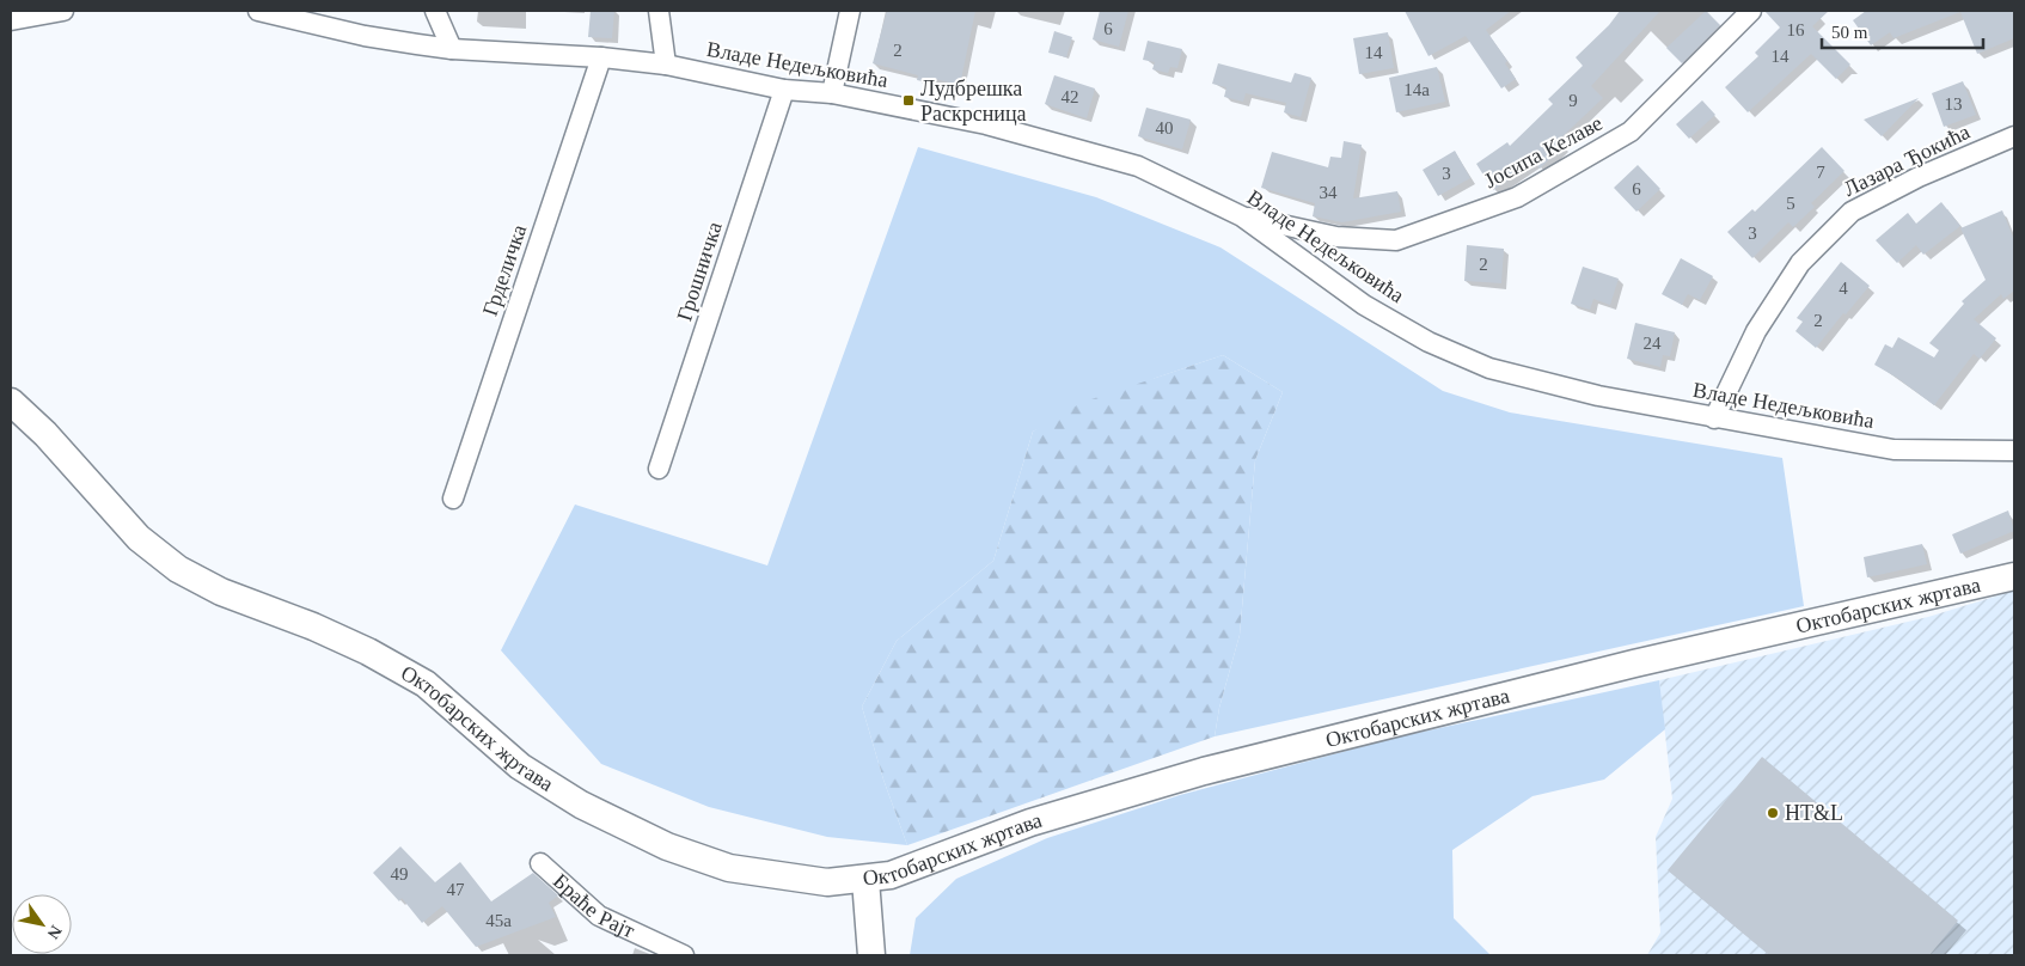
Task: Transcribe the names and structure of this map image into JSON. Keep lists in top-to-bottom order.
{
  "streets": {
    "street": [
      "Владе Недељковића",
      "Јосипа Келаве",
      "Лазара Ђокића",
      "Грделичка",
      "Грошничка",
      "Октобарских жртава",
      "Браће Рајт"
    ]
  },
  "crossings": [
    ["Владе Недељковића", "Јосипа Келаве"],
    ["Владе Недељковића", "Лазара Ђокића"],
    ["Владе Недељковића", "Грделичка"],
    ["Владе Недељковића", "Грошничка"]
  ],
  "places": {
    "transit": ["Лудбрешка Раскрсница"],
    "other": ["HT&L"]
  },
  "house_numbers": [
    "6",
    "16",
    "2",
    "14",
    "14",
    "14a",
    "42",
    "9",
    "13",
    "40",
    "7",
    "3",
    "6",
    "34",
    "5",
    "3",
    "2",
    "4",
    "2",
    "24",
    "49",
    "47",
    "45a"
  ],
  "scale_bar": "50 m",
  "north": "bottom right"
}
